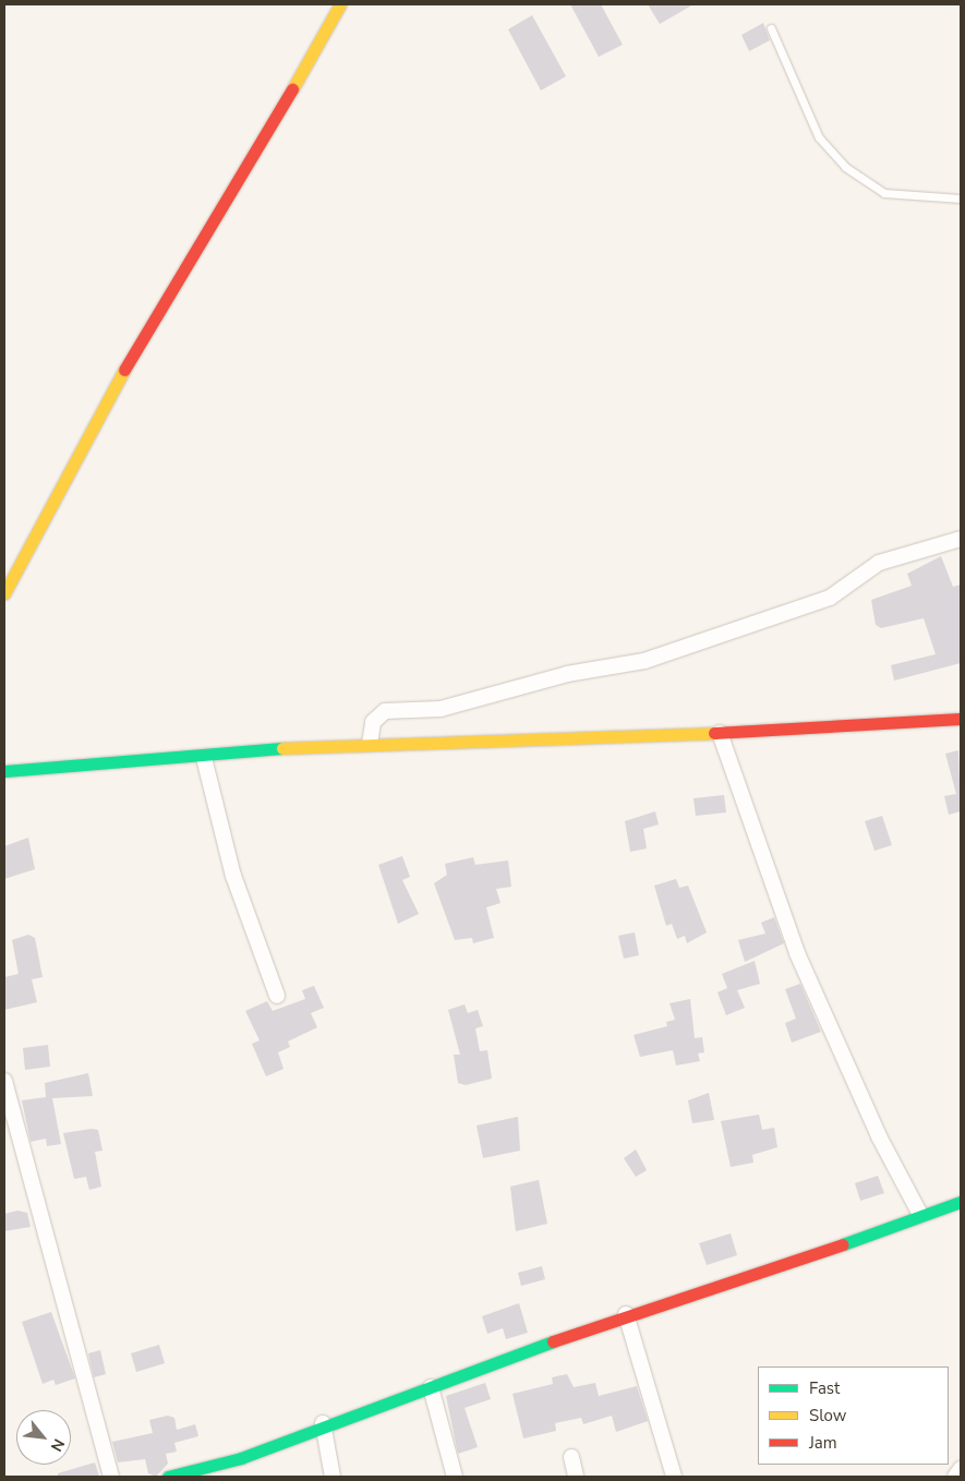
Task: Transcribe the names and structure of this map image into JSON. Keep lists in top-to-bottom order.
{
  "legend": ["Fast", "Slow", "Jam"],
  "north": "bottom right"
}
